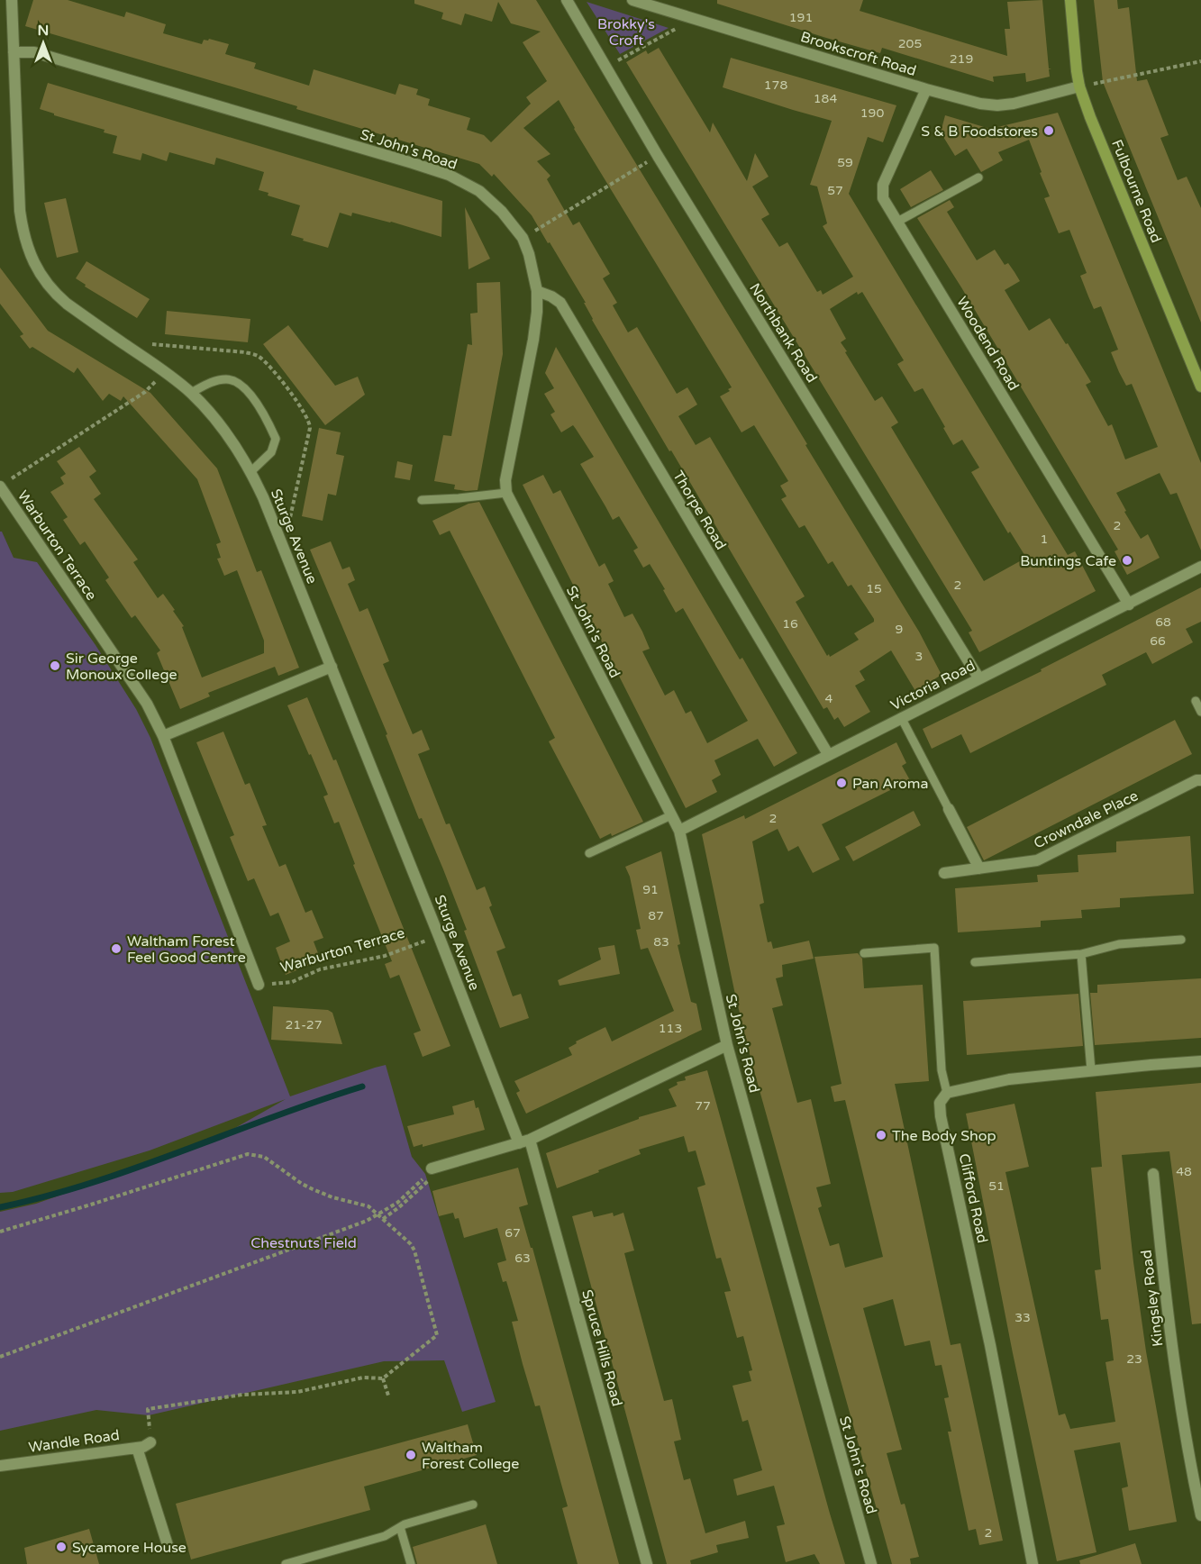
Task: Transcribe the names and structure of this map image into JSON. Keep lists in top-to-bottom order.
{
  "streets": {
    "main road": ["Fulbourne Road"],
    "street": [
      "Brookscroft Road",
      "St John's Road",
      "Northbank Road",
      "Woodend Road",
      "Thorpe Road",
      "Sturge Avenue",
      "Warburton Terrace",
      "Victoria Road",
      "Crowndale Place",
      "Clifford Road",
      "Kingsley Road",
      "Spruce Hills Road",
      "Wandle Road"
    ]
  },
  "crossings": [
    ["Brookscroft Road", "Fulbourne Road"],
    ["Brookscroft Road", "Woodend Road"],
    ["St John's Road", "Thorpe Road"],
    ["St John's Road", "Sturge Avenue"],
    ["St John's Road", "Victoria Road"],
    ["Northbank Road", "Victoria Road"],
    ["Woodend Road", "Victoria Road"],
    ["Thorpe Road", "Victoria Road"],
    ["Sturge Avenue", "Warburton Terrace"],
    ["Sturge Avenue", "Spruce Hills Road"]
  ],
  "parks": ["Brokky's Croft", "Chestnuts Field"],
  "places": [
    "S & B Foodstores",
    "Buntings Cafe",
    "Sir George Monoux College",
    "Pan Aroma",
    "Waltham Forest Feel Good Centre",
    "The Body Shop",
    "Waltham Forest College",
    "Sycamore House"
  ],
  "house_numbers": [
    "191",
    "205",
    "219",
    "178",
    "184",
    "190",
    "59",
    "57",
    "2",
    "1",
    "2",
    "15",
    "68",
    "16",
    "9",
    "66",
    "3",
    "4",
    "2",
    "91",
    "87",
    "83",
    "21-27",
    "113",
    "77",
    "48",
    "51",
    "67",
    "63",
    "33",
    "23",
    "2"
  ],
  "north": "top"
}
